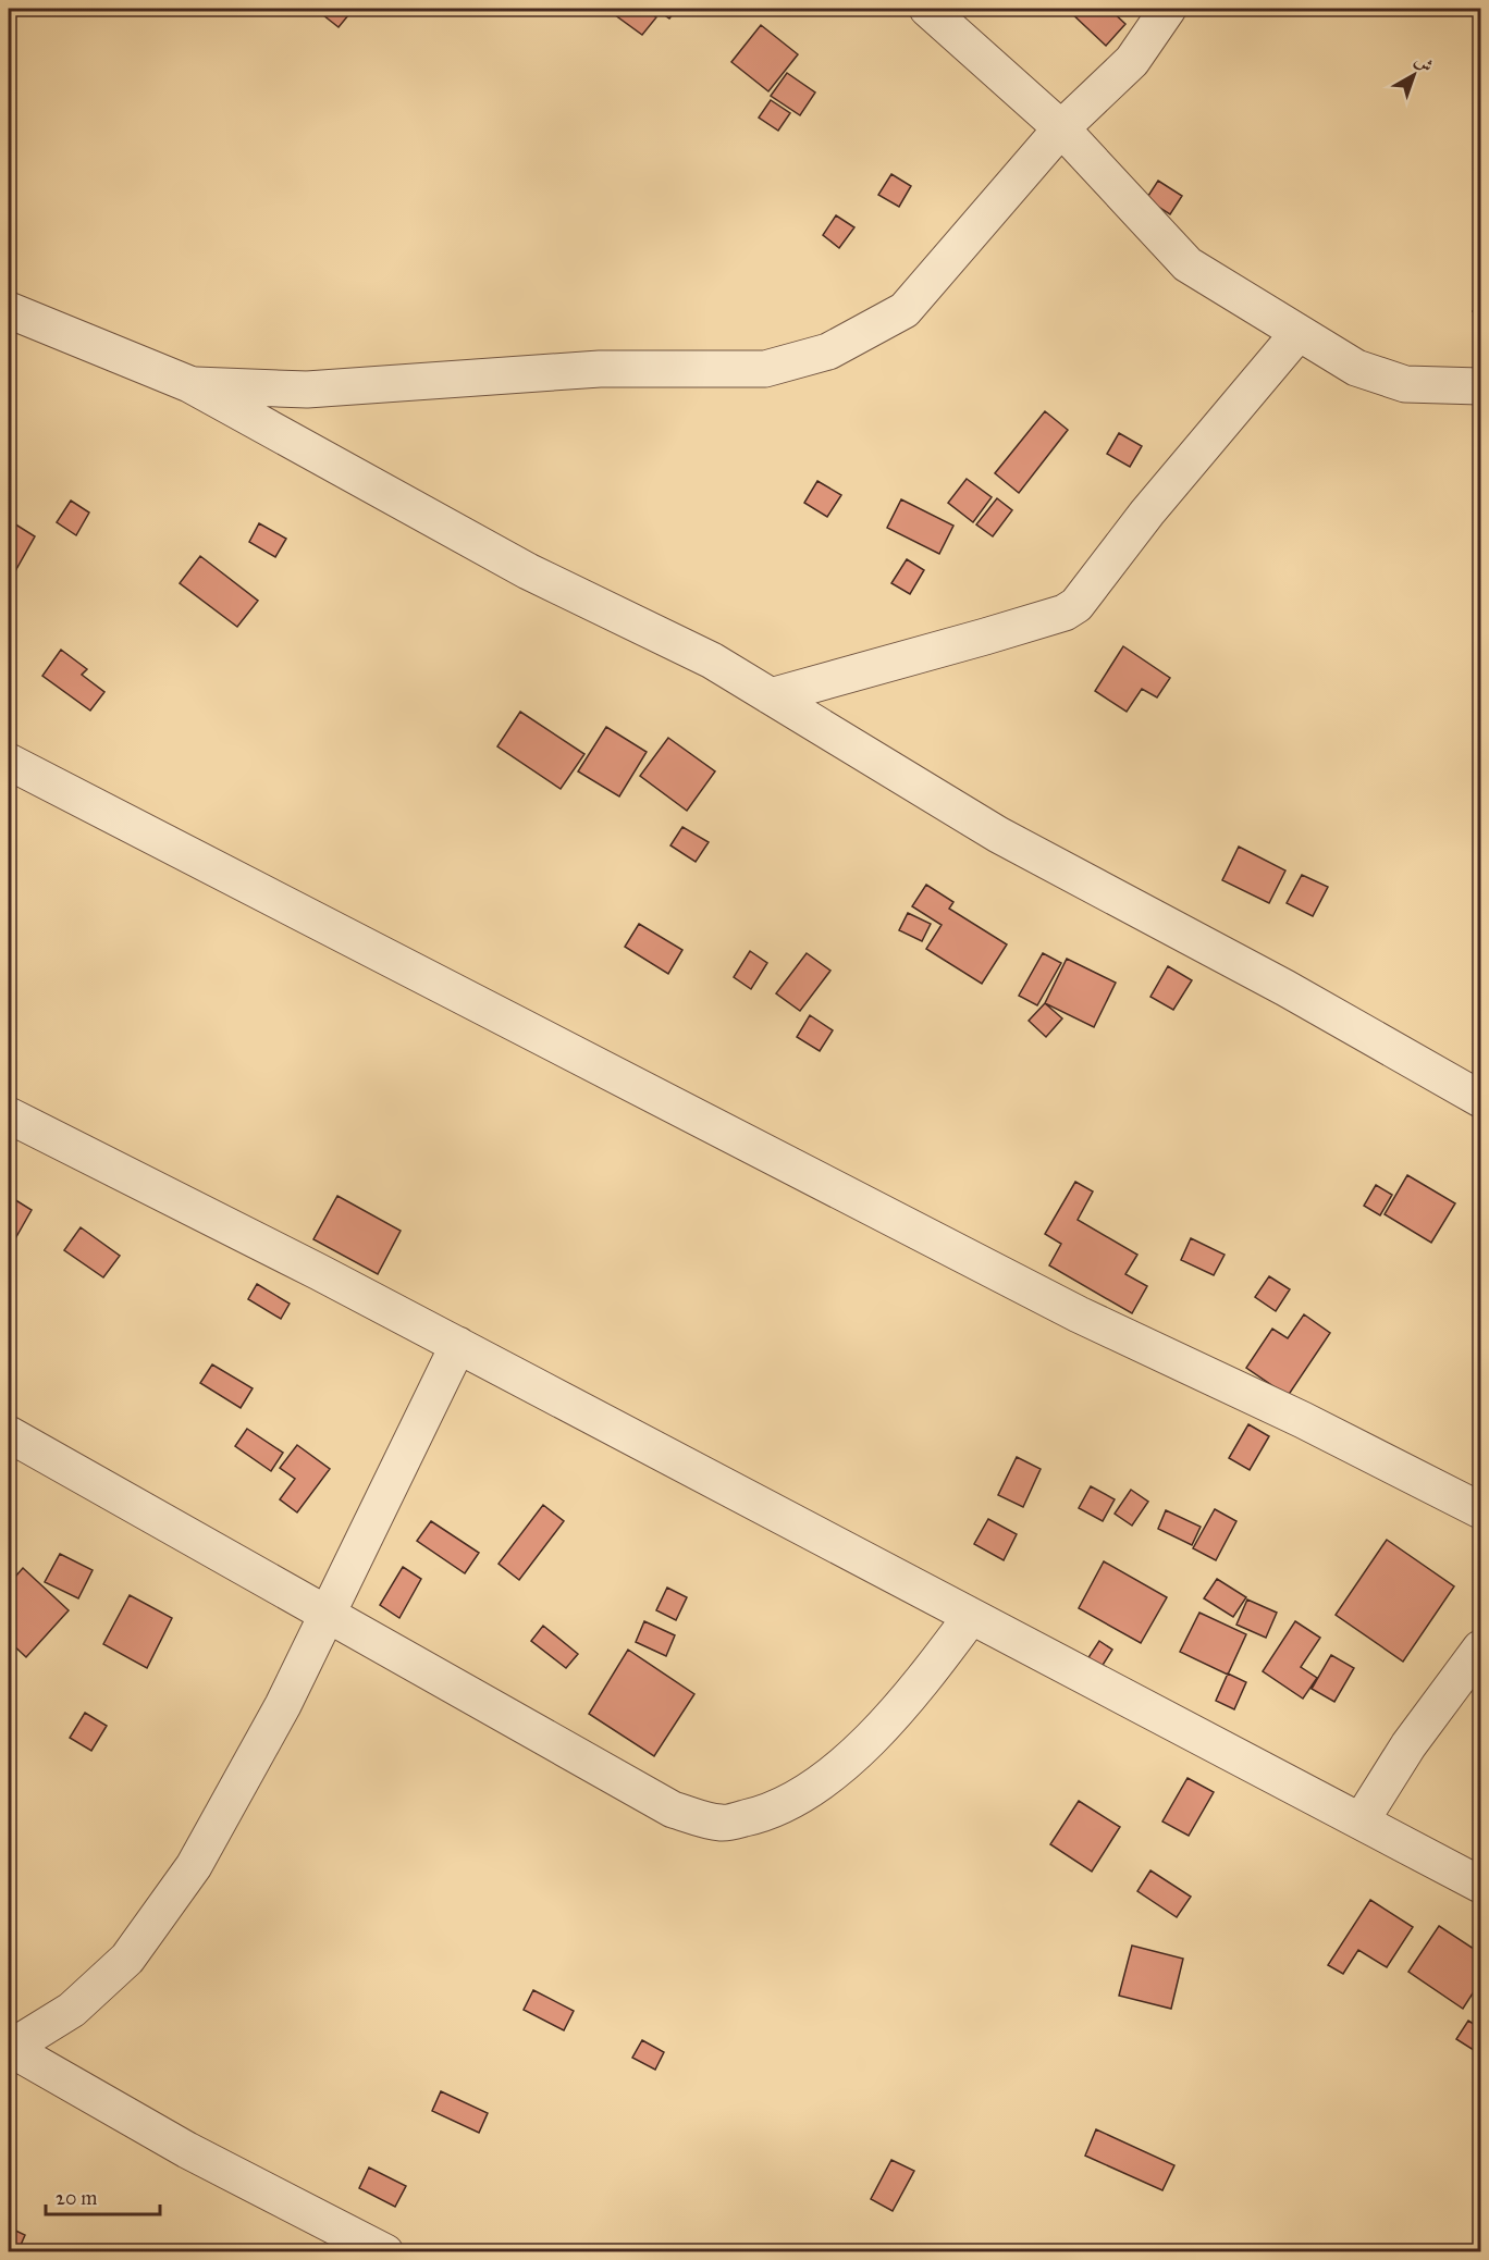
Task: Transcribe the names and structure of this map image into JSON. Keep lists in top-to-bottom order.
{
  "scale_bar": "20 m",
  "north": "top right"
}
